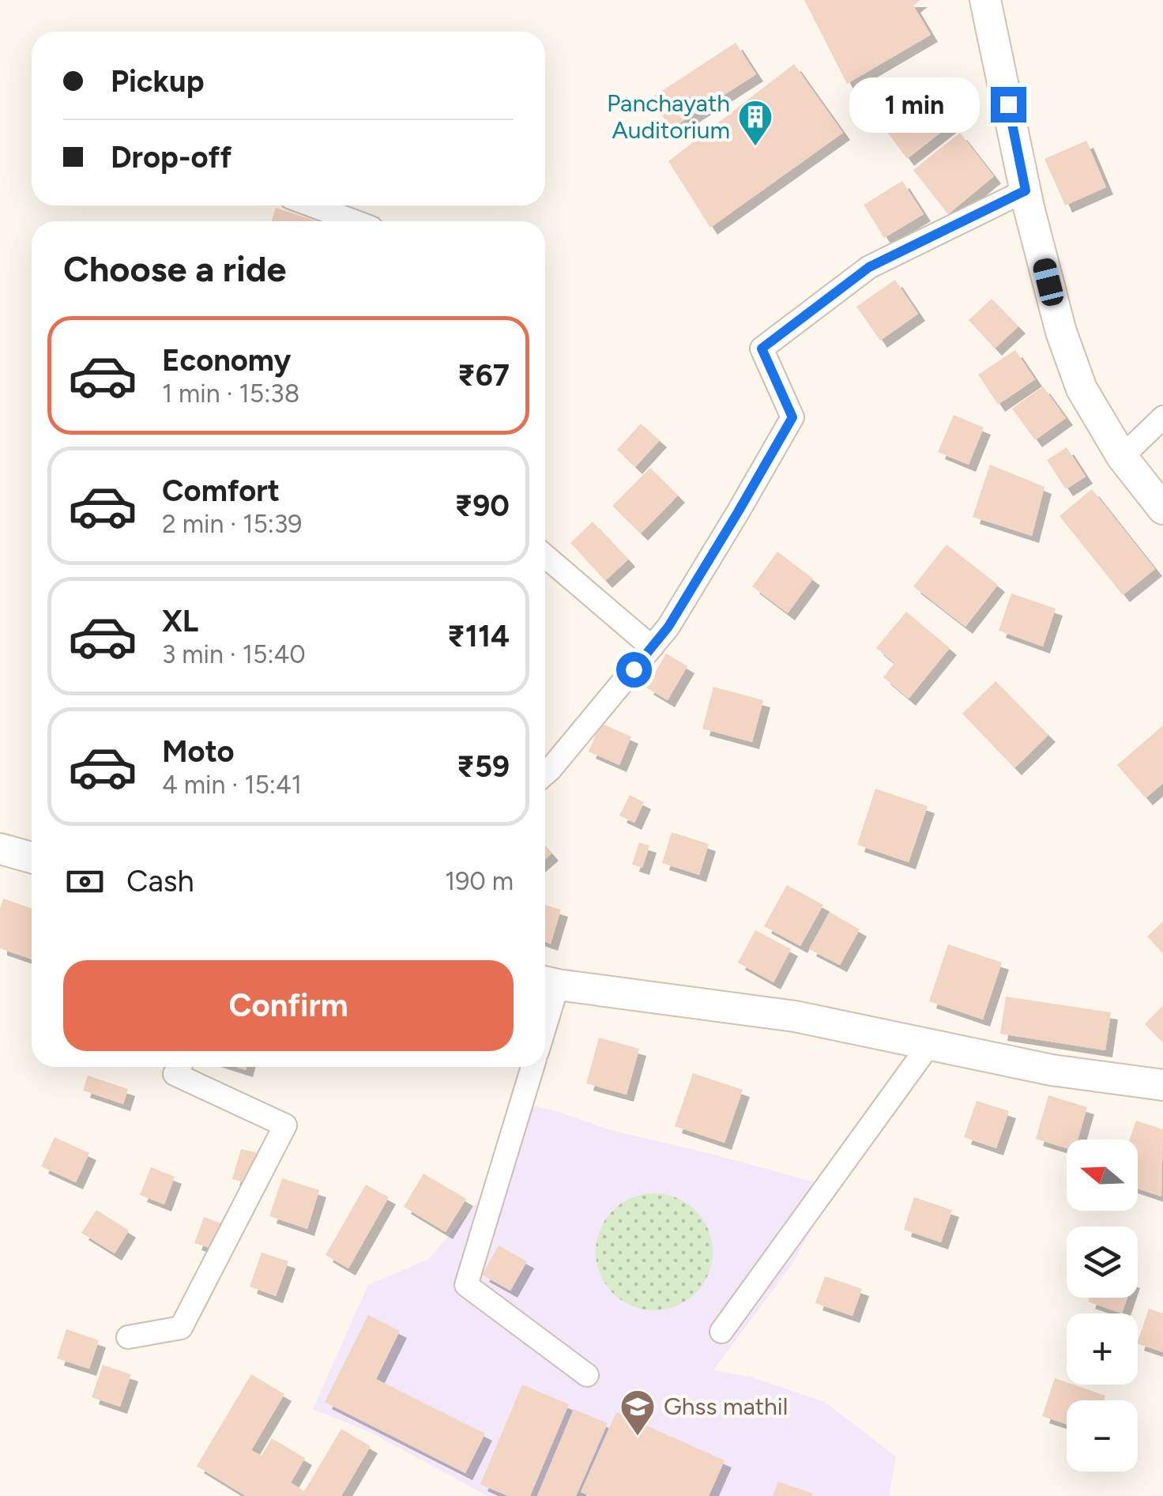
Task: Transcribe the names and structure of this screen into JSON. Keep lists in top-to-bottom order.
{
  "places": {
    "building": ["Panchayath Auditorium"],
    "school or university": ["Ghss mathil"]
  },
  "north": "left",
  "page": {
    "banner": ["Pickup", "Drop-off"],
    "bubble": "1 min",
    "heading": "Choose a ride",
    "list": [
      {
        "name": "Economy",
        "note": "1 min · 15:38",
        "value": "₹67"
      },
      {
        "name": "Comfort",
        "note": "2 min · 15:39",
        "value": "₹90"
      },
      {
        "name": "XL",
        "note": "3 min · 15:40",
        "value": "₹114"
      },
      {
        "name": "Moto",
        "note": "4 min · 15:41",
        "value": "₹59"
      }
    ],
    "pay": ["Cash", "190 m"],
    "buttons": "Confirm",
    "map_buttons": ["+", "−"]
  }
}
